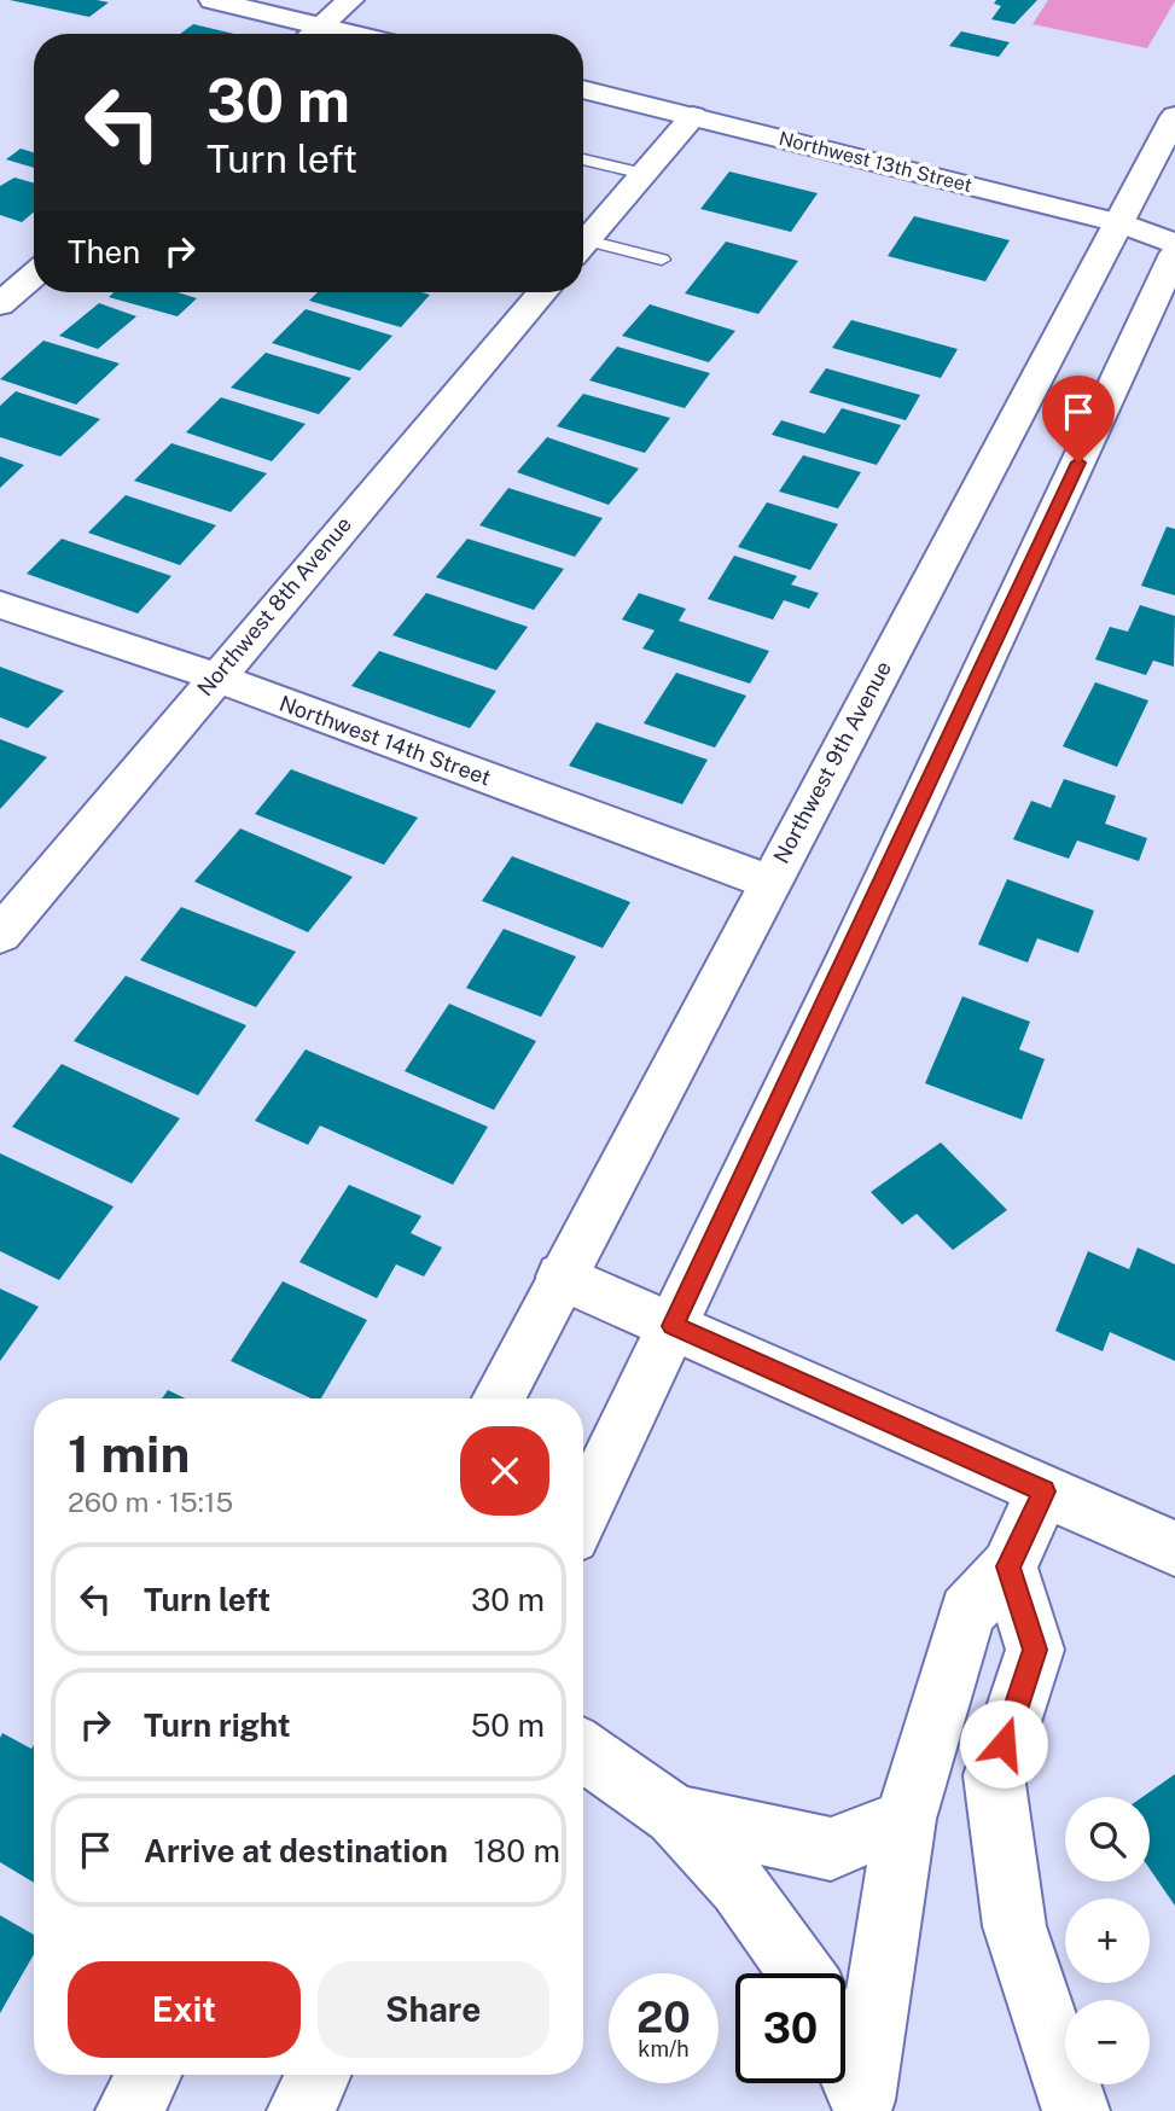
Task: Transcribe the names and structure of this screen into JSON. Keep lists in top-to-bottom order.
{
  "streets": {
    "street": [
      "Northwest 13th Street",
      "Northwest 8th Avenue",
      "Northwest 14th Street",
      "Northwest 9th Avenue"
    ]
  },
  "crossings": [
    ["Northwest 13th Street", "Northwest 9th Avenue"],
    ["Northwest 8th Avenue", "Northwest 14th Street"],
    ["Northwest 14th Street", "Northwest 9th Avenue"]
  ],
  "page": {
    "turn": ["30 m", "Turn left"],
    "then": "Then",
    "heading": ["1 min", "260 m · 15:15"],
    "list": [
      {
        "name": "Turn left",
        "value": "30 m"
      },
      {
        "name": "Turn right",
        "value": "50 m"
      },
      {
        "name": "Arrive at destination",
        "value": "180 m"
      }
    ],
    "map_buttons": ["+", "−"],
    "buttons": ["Exit", "Share"],
    "speed": "20 km/h",
    "limit": "30"
  }
}
